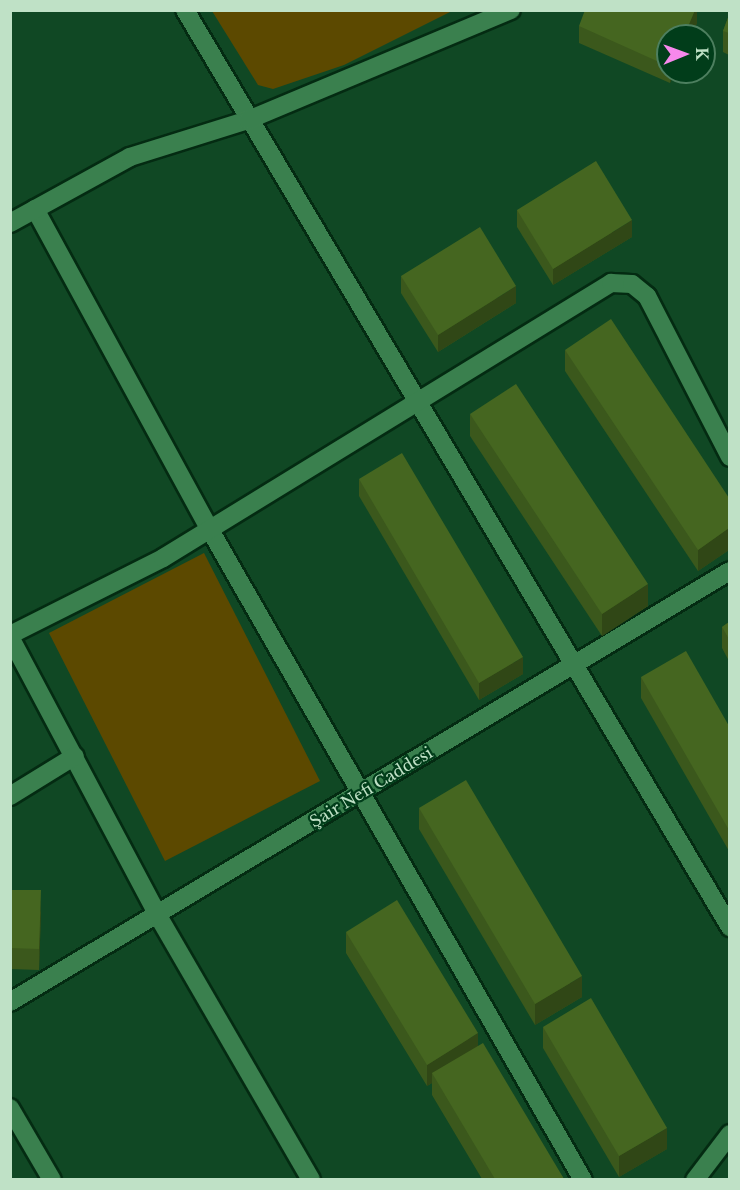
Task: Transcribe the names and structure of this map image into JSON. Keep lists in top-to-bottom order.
{
  "streets": {
    "street": ["Şair Nefi Caddesi"]
  },
  "north": "right"
}
